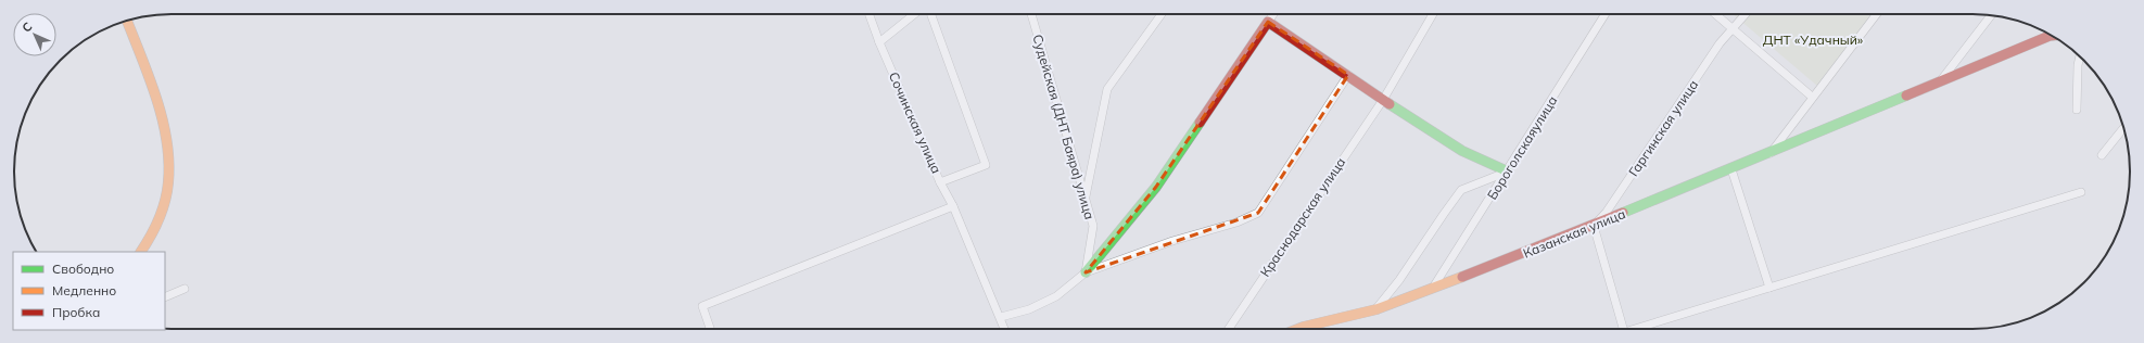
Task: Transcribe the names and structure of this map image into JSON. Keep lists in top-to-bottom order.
{
  "streets": {
    "street": [
      "Сочинская улица",
      "Судейская (ДНТ Баяра) улица",
      "Гаргинская улица",
      "Бороголскаяулица",
      "Краснодарская улица",
      "Казанская улица"
    ]
  },
  "crossings": [
    ["Гаргинская улица", "Казанская улица"],
    ["Бороголскаяулица", "Казанская улица"]
  ],
  "parks": ["ДНТ «Удачный»"],
  "legend": ["Свободно", "Медленно", "Пробка"],
  "north": "top left"
}
